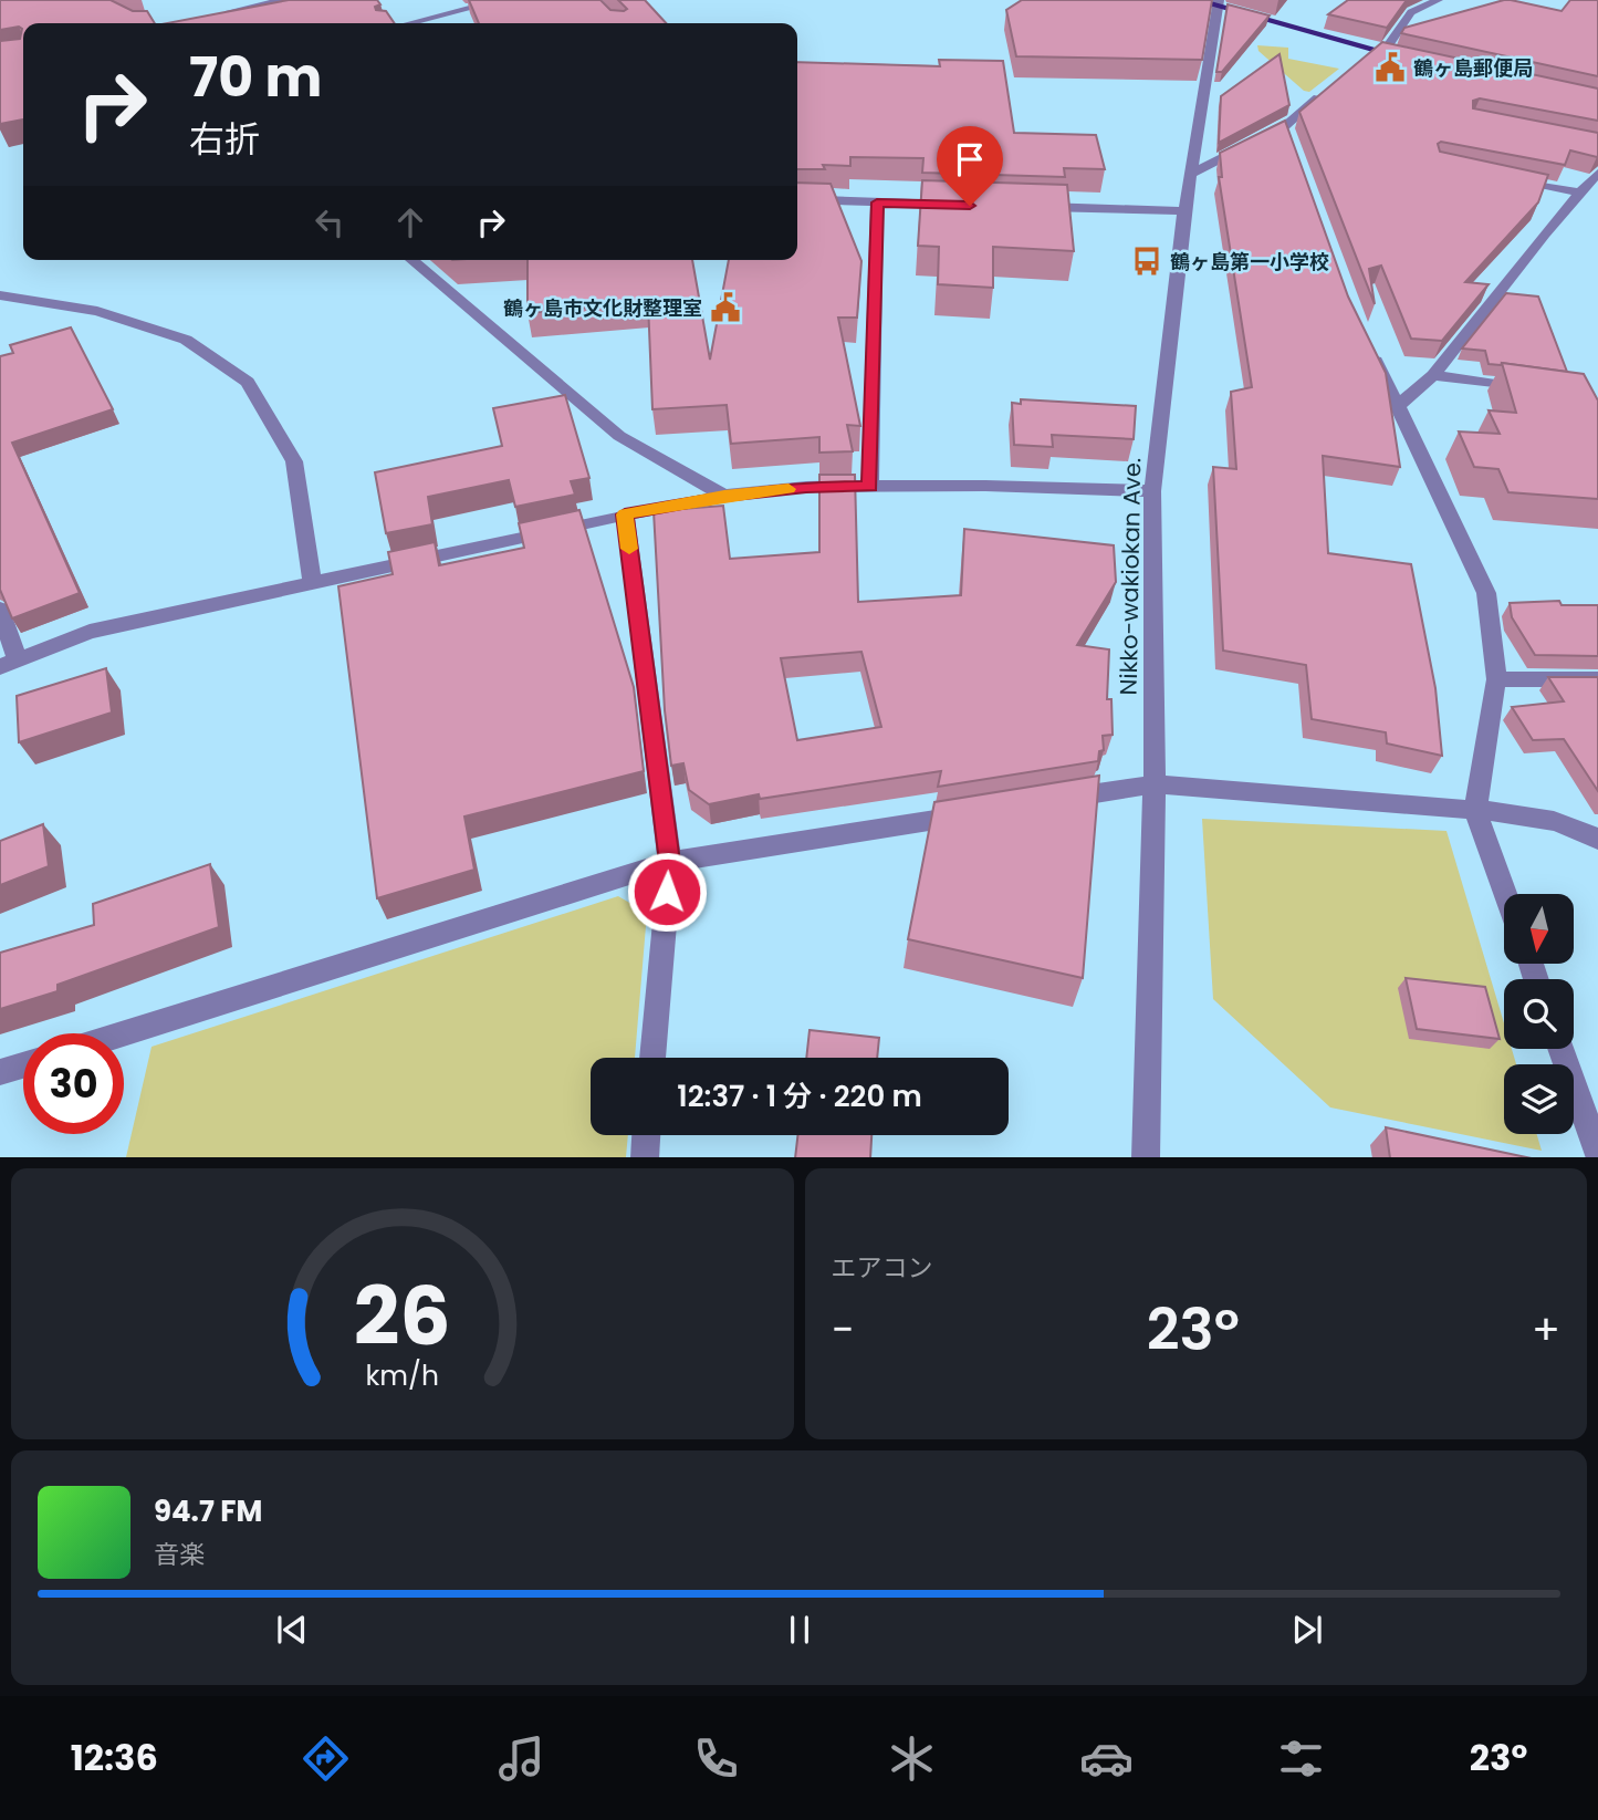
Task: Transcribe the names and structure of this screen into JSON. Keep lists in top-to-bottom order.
{
  "streets": {
    "street": ["Nikko-wakiokan Ave."]
  },
  "places": {
    "public building": ["鶴ヶ島郵便局", "鶴ヶ島市文化財整理室"],
    "bus stop": ["鶴ヶ島第一小学校"]
  },
  "north": "bottom",
  "page": {
    "turn": ["70 m", "右折"],
    "limit": "30",
    "trip": "12:37 · 1 分 · 220 m",
    "tile": "エアコン",
    "heat": ["−", "23°", "+"],
    "song": ["94.7 FM", "音楽"],
    "tabs": ["12:36", "23°"],
    "gauge": ["26", "km/h"]
  }
}
